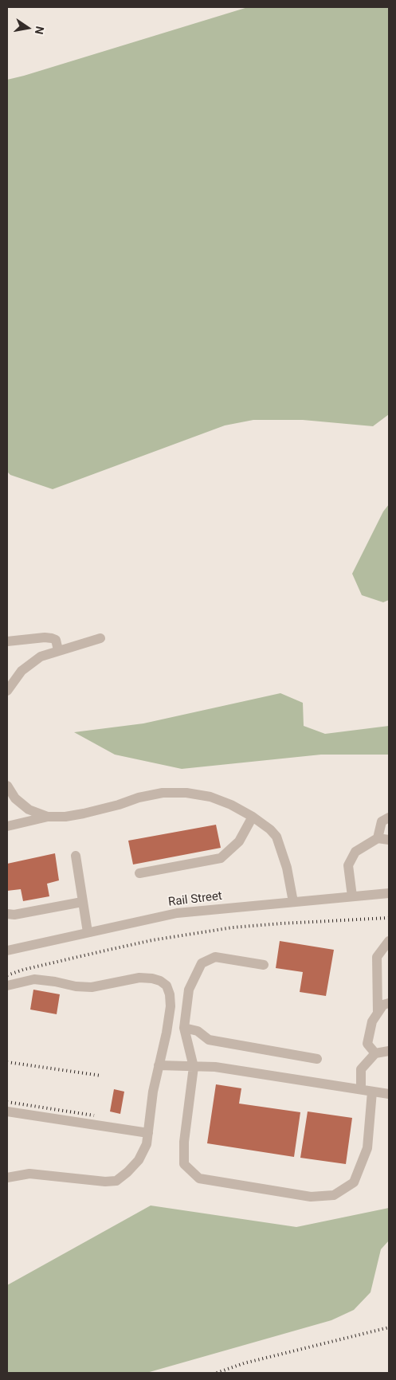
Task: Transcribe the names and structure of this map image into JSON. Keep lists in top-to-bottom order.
{
  "streets": {
    "street": ["Rail Street"]
  },
  "north": "right"
}
